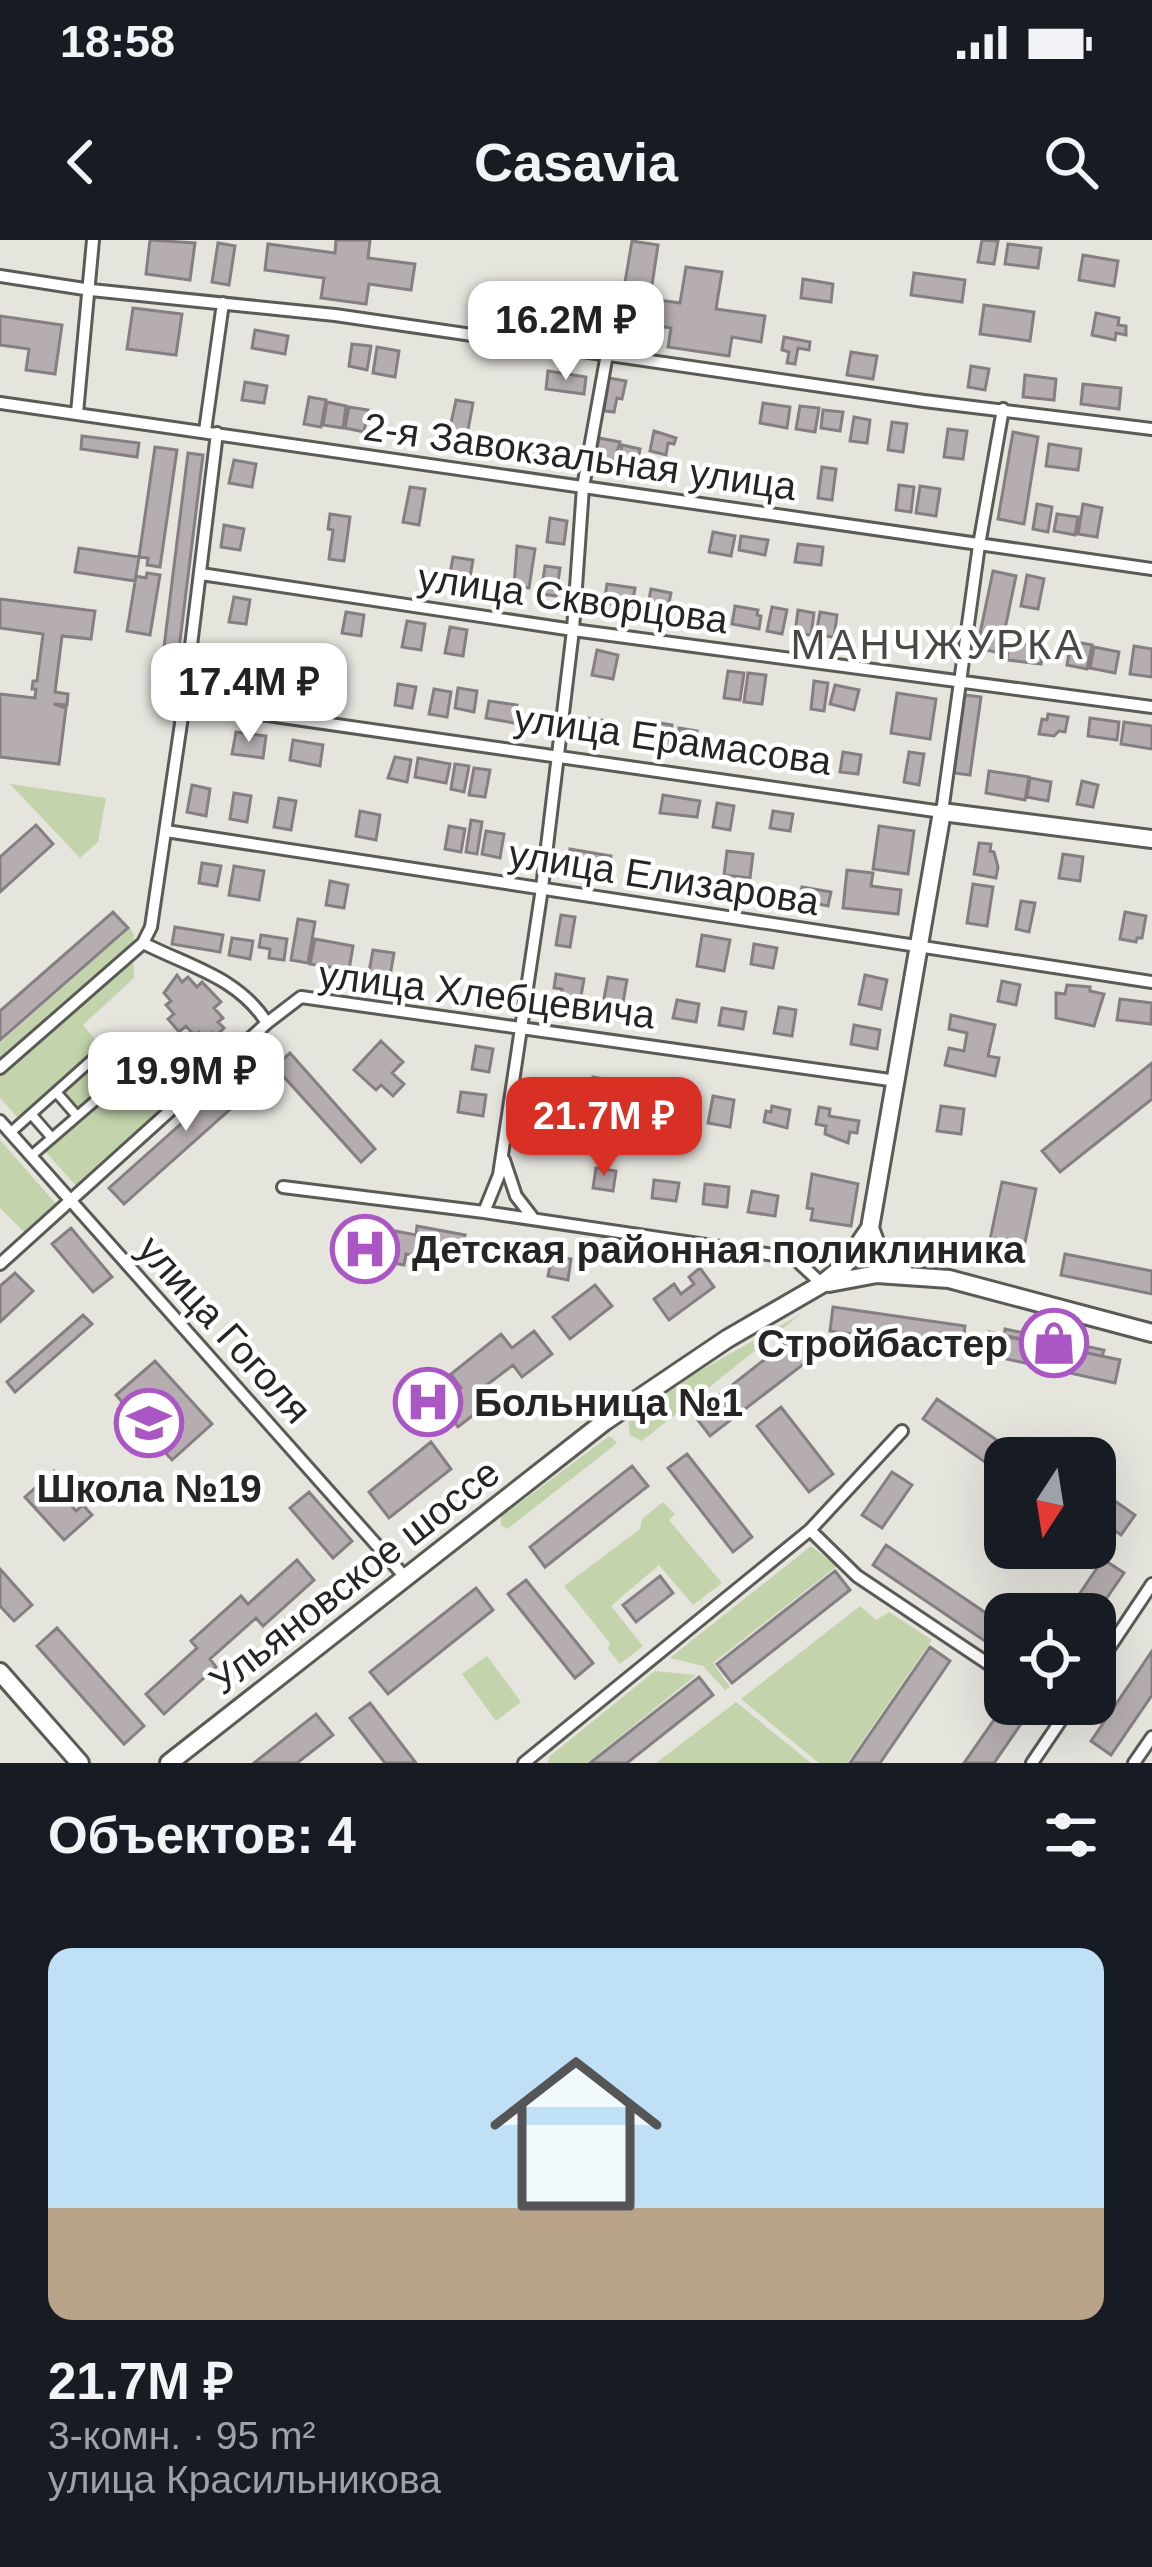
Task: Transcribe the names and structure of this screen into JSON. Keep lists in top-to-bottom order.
{
  "streets": {
    "main road": ["улица Ерамасова", "Ульяновское шоссе"],
    "street": [
      "2-я Завокзальная улица",
      "улица Скворцова",
      "улица Елизарова",
      "улица Хлебцевича",
      "улица Гоголя"
    ]
  },
  "crossings": [
    ["улица Хлебцевича", "улица Гоголя"],
    ["улица Гоголя", "Ульяновское шоссе"]
  ],
  "districts": ["МАНЧЖУРКА"],
  "places": {
    "hospital": ["Детская районная поликлиника", "Больница №1"],
    "shop": ["Стройбастер"],
    "school or university": ["Школа №19"]
  },
  "north": "bottom",
  "page": {
    "status": "18:58",
    "header": "Casavia",
    "price": [
      "16.2M ₽",
      "17.4M ₽",
      "19.9M ₽",
      "21.7M ₽"
    ],
    "heading": "Объектов: 4",
    "list": [
      {
        "name": "21.7M ₽",
        "note": "3-комн. · 95 m² · улица Красильникова"
      }
    ]
  }
}
